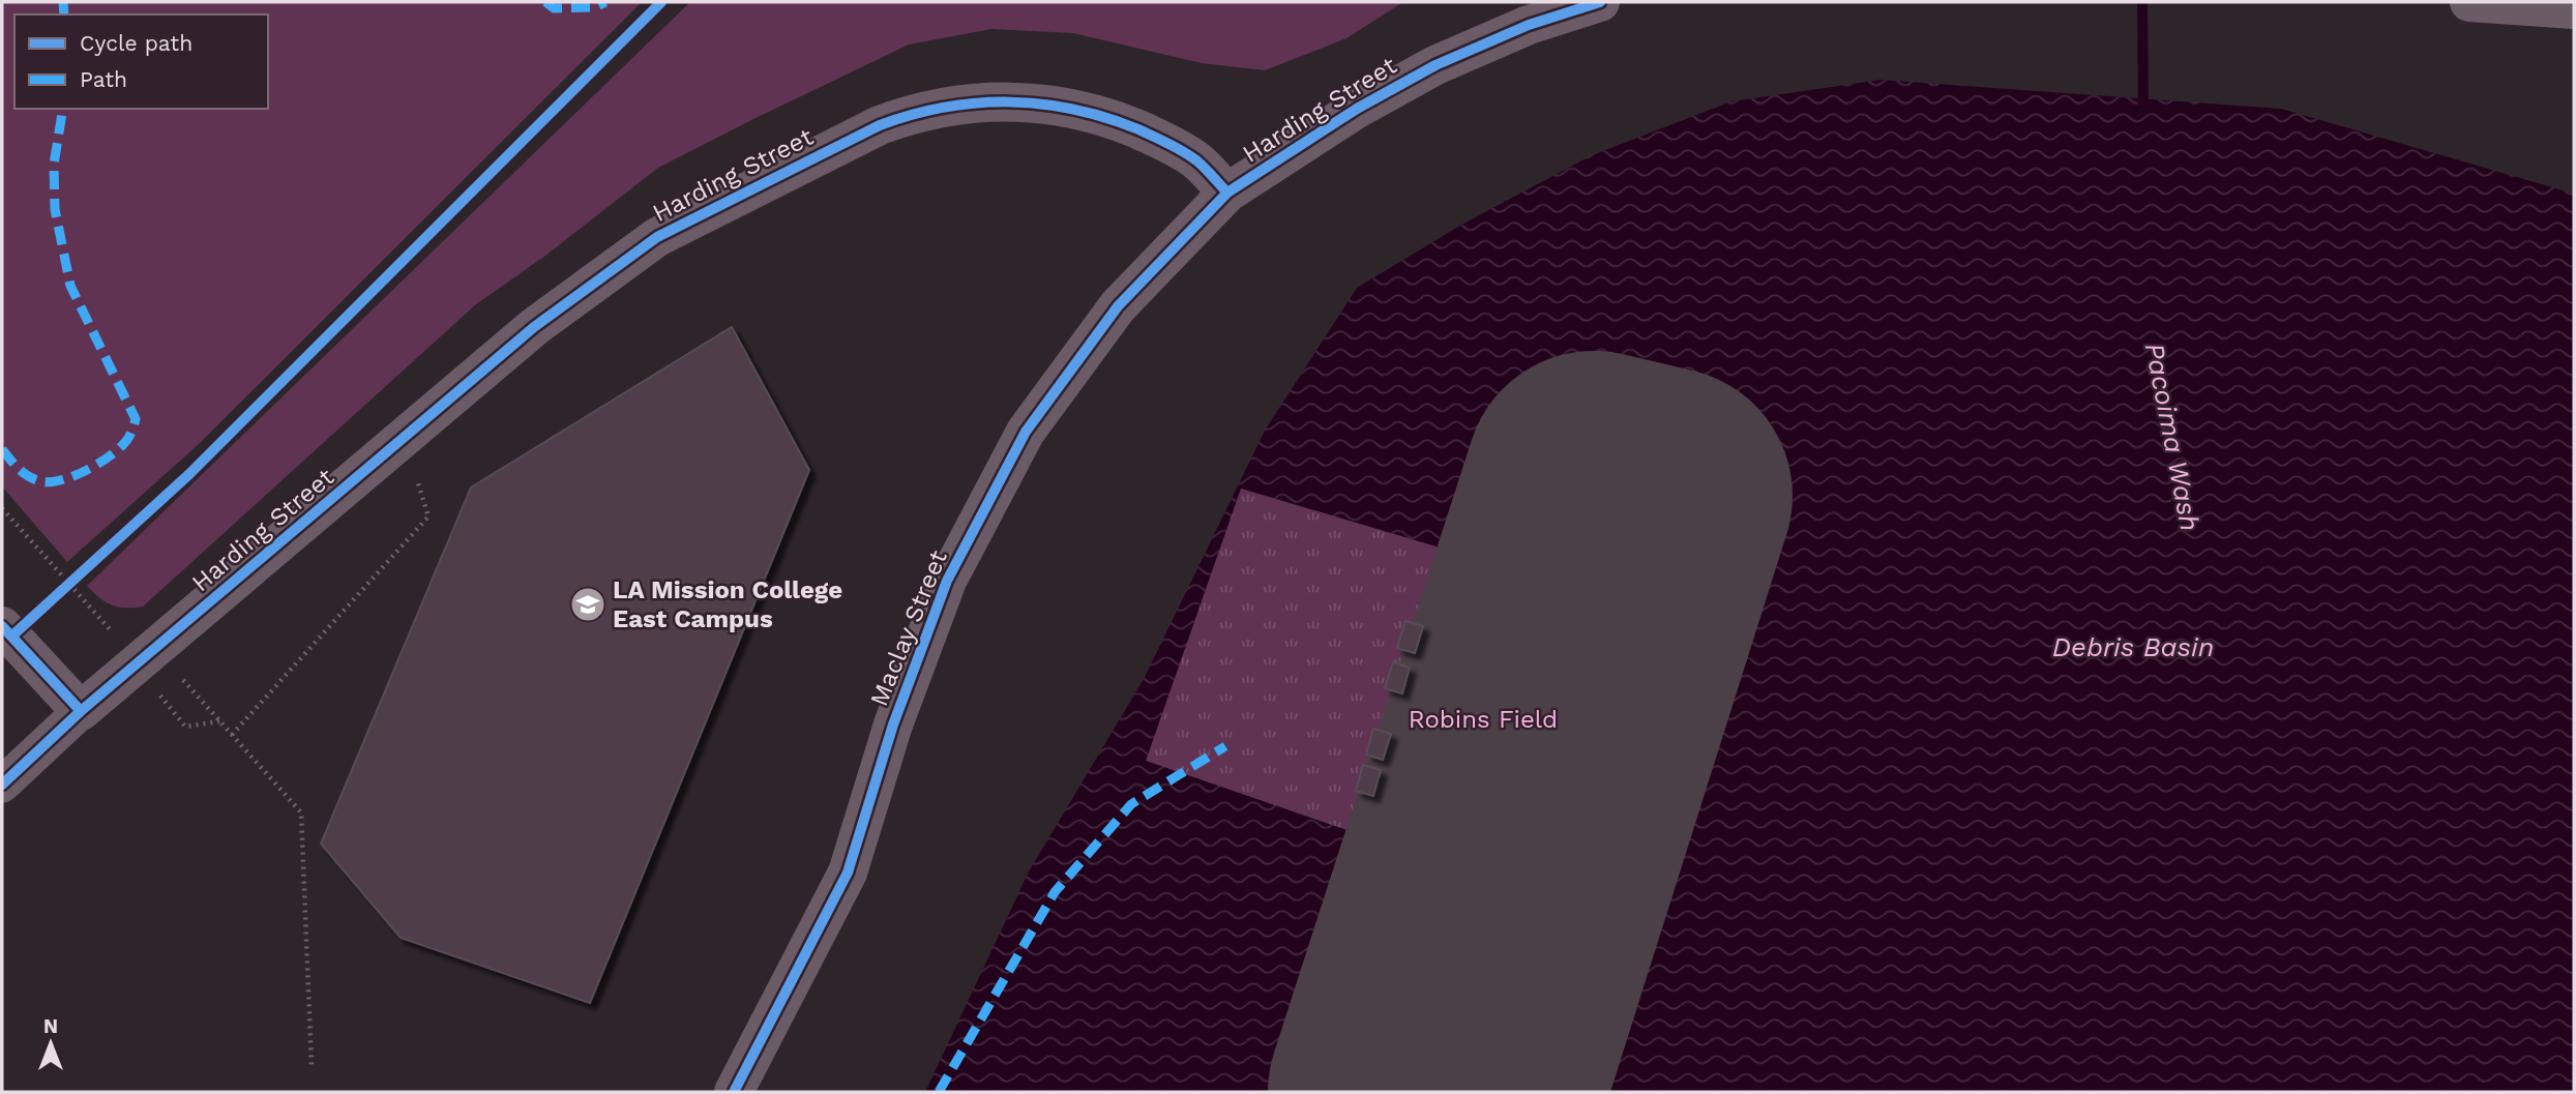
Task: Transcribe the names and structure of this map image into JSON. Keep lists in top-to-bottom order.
{
  "streets": {
    "street": ["Harding Street", "Maclay Street"]
  },
  "crossings": [
    ["Harding Street", "Maclay Street"]
  ],
  "water": ["Pacoima Wash", "Debris Basin"],
  "parks": ["Robins Field"],
  "places": {
    "school or university": ["LA Mission College East Campus"]
  },
  "legend": ["Cycle path", "Path"],
  "north": "top"
}
